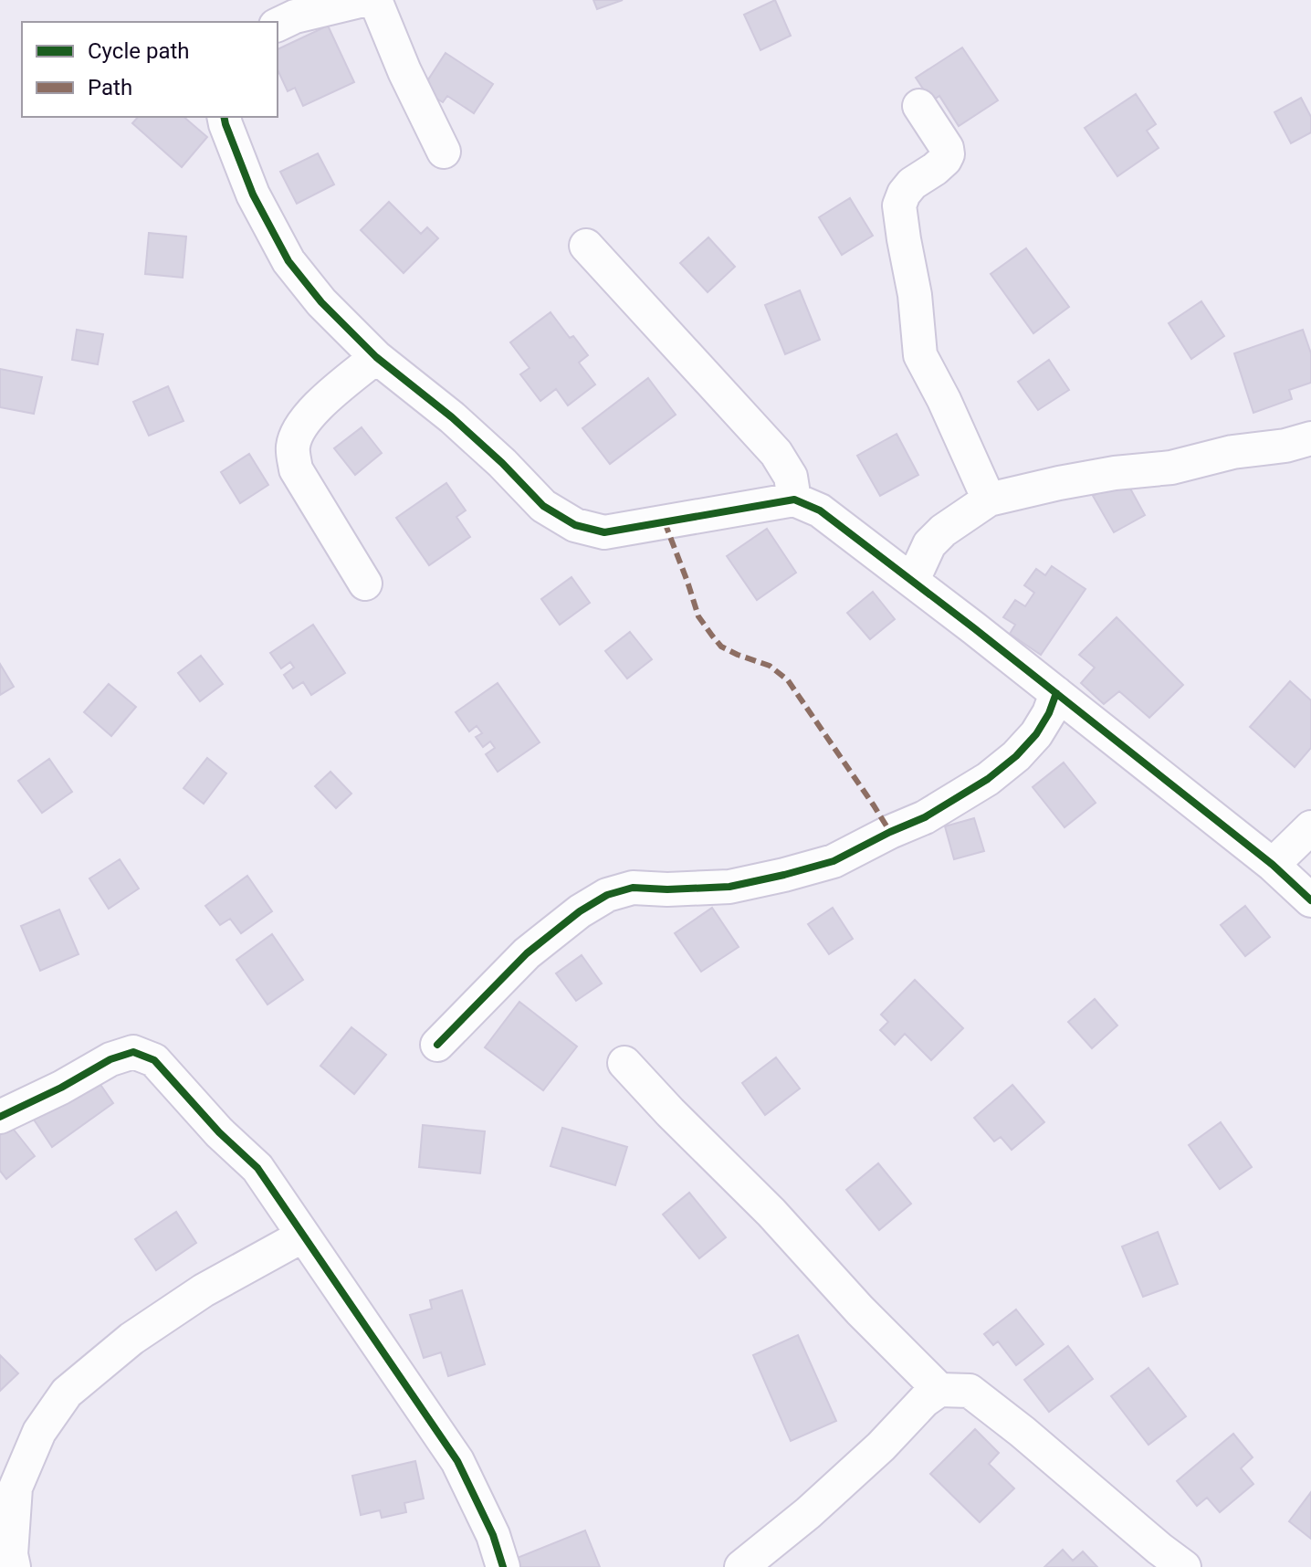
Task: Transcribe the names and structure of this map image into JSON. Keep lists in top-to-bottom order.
{
  "legend": ["Cycle path", "Path"]
}
